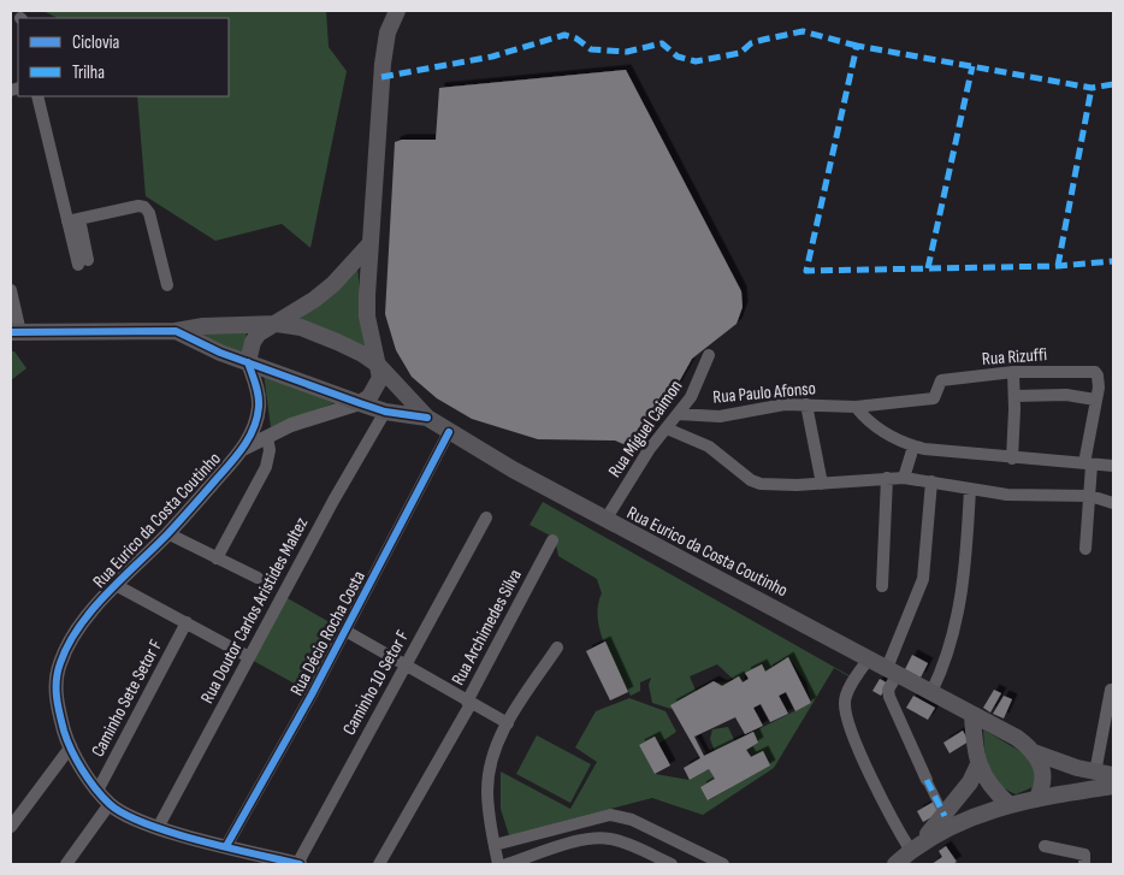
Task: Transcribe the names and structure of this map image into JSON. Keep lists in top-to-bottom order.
{
  "streets": {
    "main road": ["Rua Eurico da Costa Coutinho"],
    "street": [
      "Rua Rizuffi",
      "Rua Paulo Afonso",
      "Rua Miguel Caimon",
      "Rua Doutor Carlos Aristides Maltez",
      "Rua Archimedes Silva",
      "Rua Décio Rocha Costa",
      "Caminho 10 Setor F",
      "Caminho Sete Setor F"
    ]
  },
  "crossings": [
    ["Rua Rizuffi", "Rua Paulo Afonso"],
    ["Rua Paulo Afonso", "Rua Miguel Caimon"],
    ["Rua Miguel Caimon", "Rua Eurico da Costa Coutinho"],
    ["Rua Eurico da Costa Coutinho", "Rua Doutor Carlos Aristides Maltez"],
    ["Rua Eurico da Costa Coutinho", "Rua Décio Rocha Costa"],
    ["Rua Eurico da Costa Coutinho", "Caminho 10 Setor F"],
    ["Rua Eurico da Costa Coutinho", "Caminho Sete Setor F"],
    ["Rua Archimedes Silva", "Rua Décio Rocha Costa"],
    ["Rua Archimedes Silva", "Caminho 10 Setor F"]
  ],
  "legend": ["Ciclovia", "Trilha"]
}
